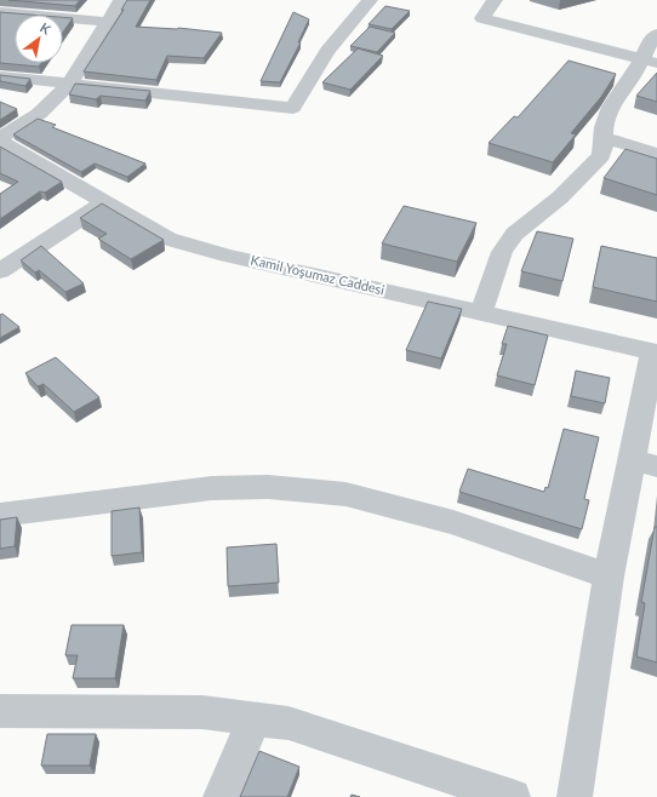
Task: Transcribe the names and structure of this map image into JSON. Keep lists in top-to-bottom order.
{
  "streets": {
    "street": ["Kamil Yoşumaz Caddesi"]
  },
  "north": "top right"
}
